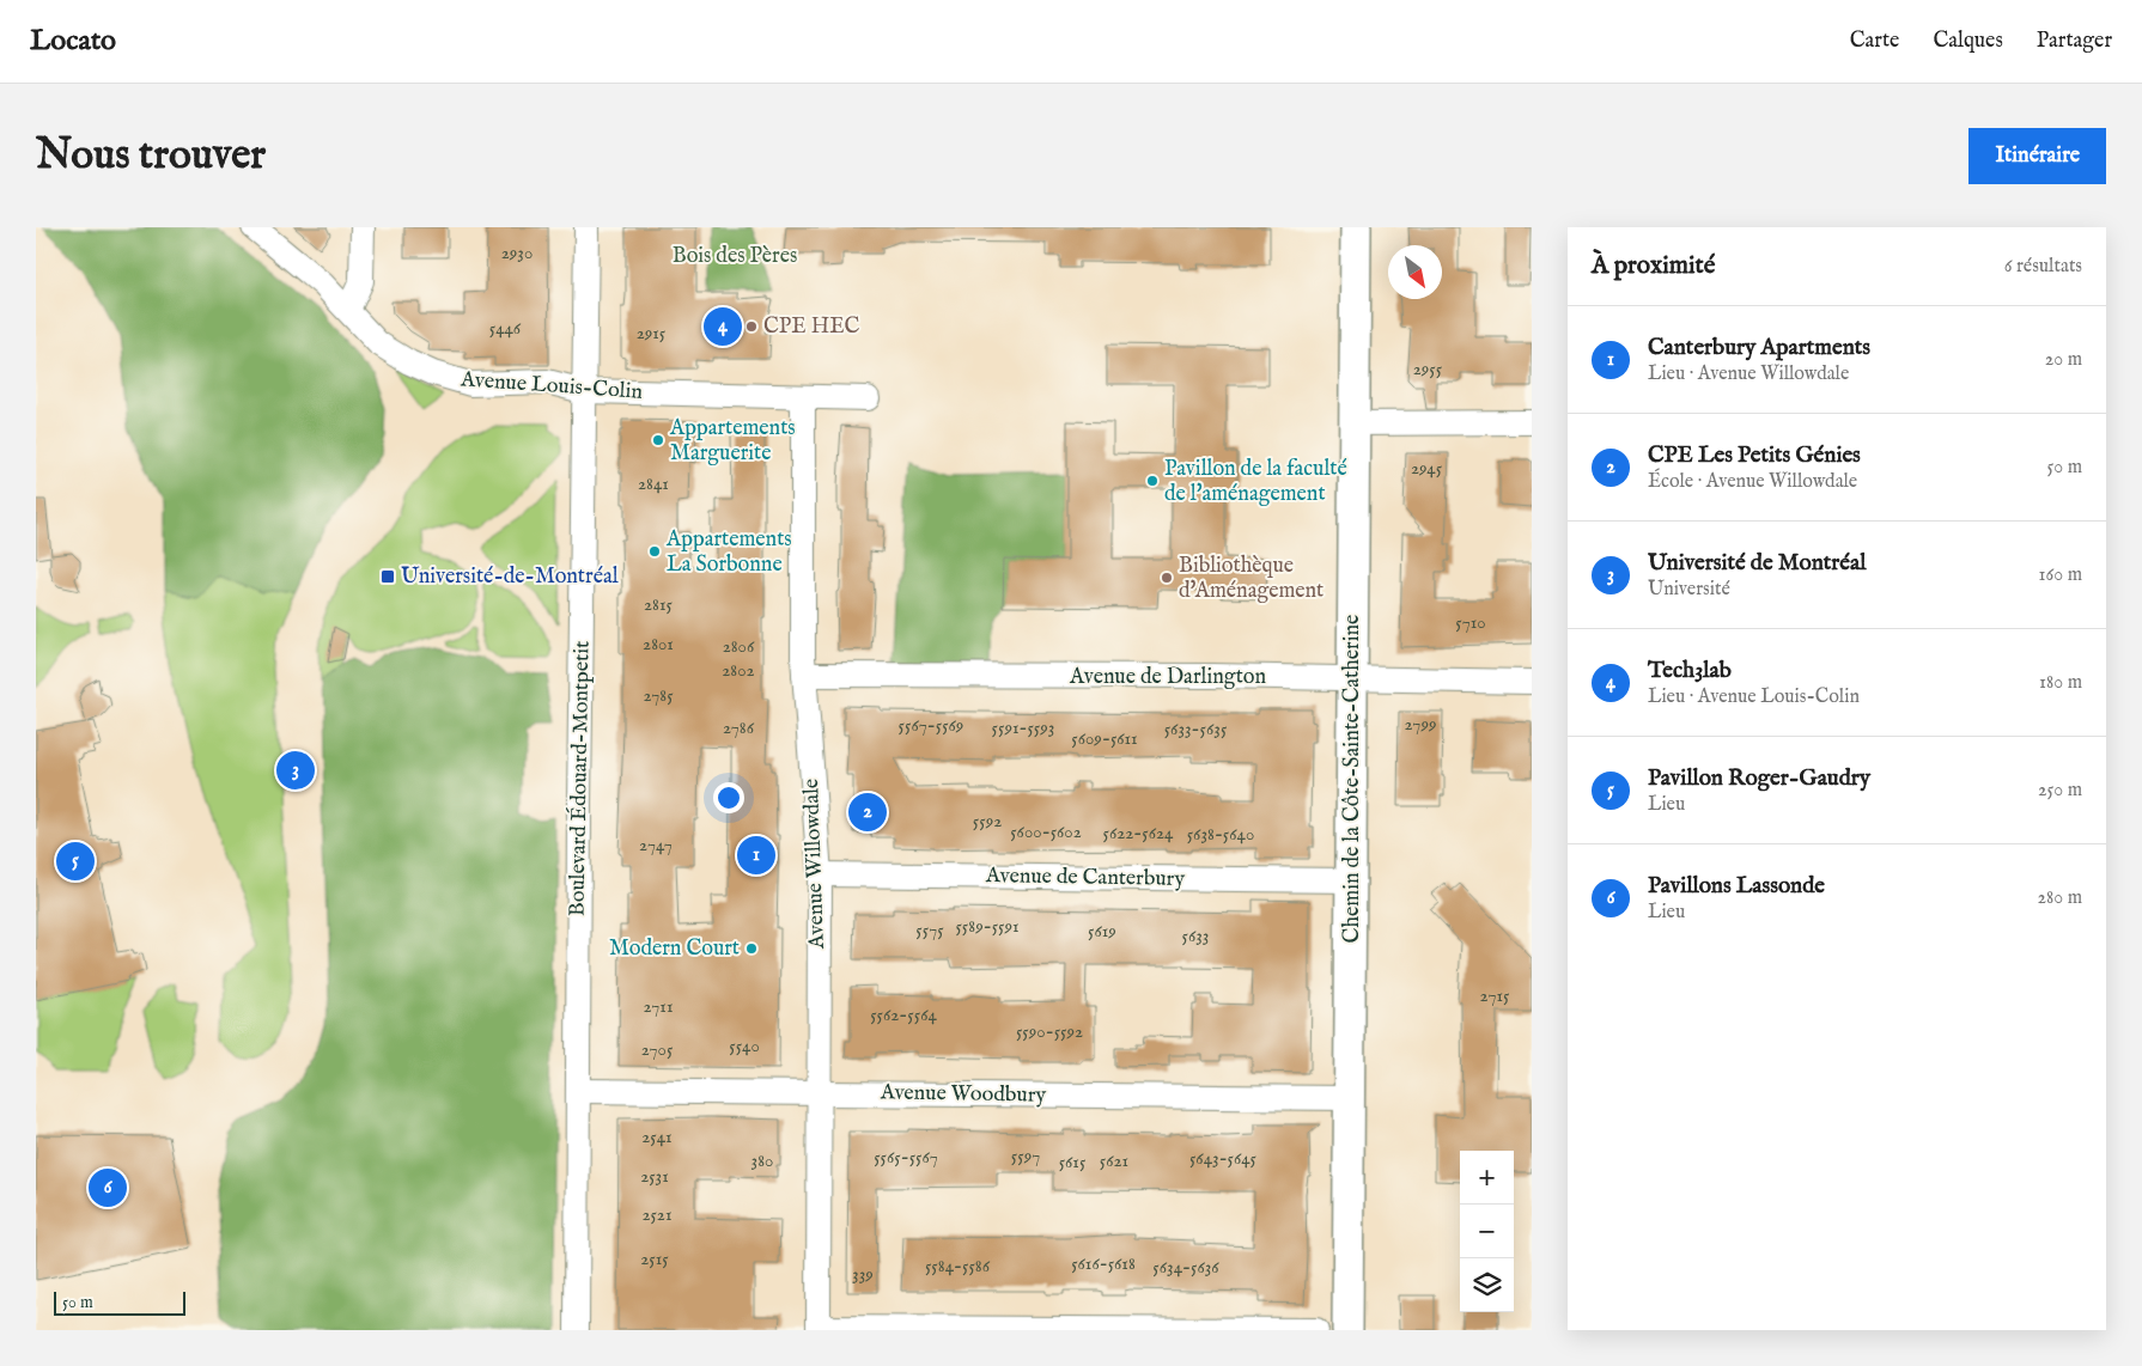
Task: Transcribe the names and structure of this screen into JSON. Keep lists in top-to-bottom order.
{
  "streets": {
    "main road": ["Chemin de la Côte-Sainte-Catherine"],
    "street": [
      "Avenue Louis-Colin",
      "Avenue de Darlington",
      "Boulevard Édouard-Montpetit",
      "Avenue Willowdale",
      "Avenue de Canterbury",
      "Avenue Woodbury"
    ]
  },
  "crossings": [
    ["Avenue Louis-Colin", "Boulevard Édouard-Montpetit"],
    ["Avenue Louis-Colin", "Avenue Willowdale"],
    ["Avenue de Darlington", "Chemin de la Côte-Sainte-Catherine"],
    ["Avenue de Darlington", "Avenue Willowdale"],
    ["Boulevard Édouard-Montpetit", "Avenue Woodbury"],
    ["Chemin de la Côte-Sainte-Catherine", "Avenue de Canterbury"],
    ["Chemin de la Côte-Sainte-Catherine", "Avenue Woodbury"],
    ["Avenue Willowdale", "Avenue de Canterbury"],
    ["Avenue Willowdale", "Avenue Woodbury"]
  ],
  "parks": ["Bois des Pères"],
  "places": {
    "other": [
      "CPE HEC",
      "Appartements Marguerite",
      "Pavillon de la faculté de l'aménagement",
      "Appartements La Sorbonne",
      "Bibliothèque d'Aménagement",
      "Modern Court"
    ],
    "transit": ["Université-de-Montréal"]
  },
  "house_numbers": [
    "2930",
    "5446",
    "2915",
    "2955",
    "2945",
    "2841",
    "2815",
    "5710",
    "2801",
    "2806",
    "2802",
    "2785",
    "2799",
    "5567-5569",
    "2786",
    "5591-5593",
    "5633-5635",
    "5609-5611",
    "5592",
    "5600-5602",
    "5622-5624",
    "5638-5640",
    "2747",
    "5589-5591",
    "5575",
    "5619",
    "5633",
    "2715",
    "2711",
    "5562-5564",
    "5590-5592",
    "5540",
    "2705",
    "2541",
    "5597",
    "5565-5567",
    "5643-5645",
    "380",
    "5621",
    "5615",
    "2531",
    "2521",
    "2515",
    "5616-5618",
    "5584-5586",
    "5634-5636",
    "339"
  ],
  "scale_bar": "50 m",
  "north": "bottom right",
  "page": {
    "header": "Locato",
    "nav": ["Carte", "Calques", "Partager"],
    "buttons": "Itinéraire",
    "title": "Nous trouver",
    "heading": ["À proximité", "6 résultats"],
    "pins": [
      "4",
      "3",
      "2",
      "1",
      "5",
      "6"
    ],
    "list": [
      {
        "mark": "1",
        "name": "Canterbury Apartments",
        "note": "Lieu · Avenue Willowdale",
        "value": "20 m"
      },
      {
        "mark": "2",
        "name": "CPE Les Petits Génies",
        "note": "École · Avenue Willowdale",
        "value": "50 m"
      },
      {
        "mark": "3",
        "name": "Université de Montréal",
        "note": "Université",
        "value": "160 m"
      },
      {
        "mark": "4",
        "name": "Tech3lab",
        "note": "Lieu · Avenue Louis-Colin",
        "value": "180 m"
      },
      {
        "mark": "5",
        "name": "Pavillon Roger-Gaudry",
        "note": "Lieu",
        "value": "250 m"
      },
      {
        "mark": "6",
        "name": "Pavillons Lassonde",
        "note": "Lieu",
        "value": "280 m"
      }
    ],
    "map_buttons": ["+", "−"],
    "scale": "50 m"
  }
}
